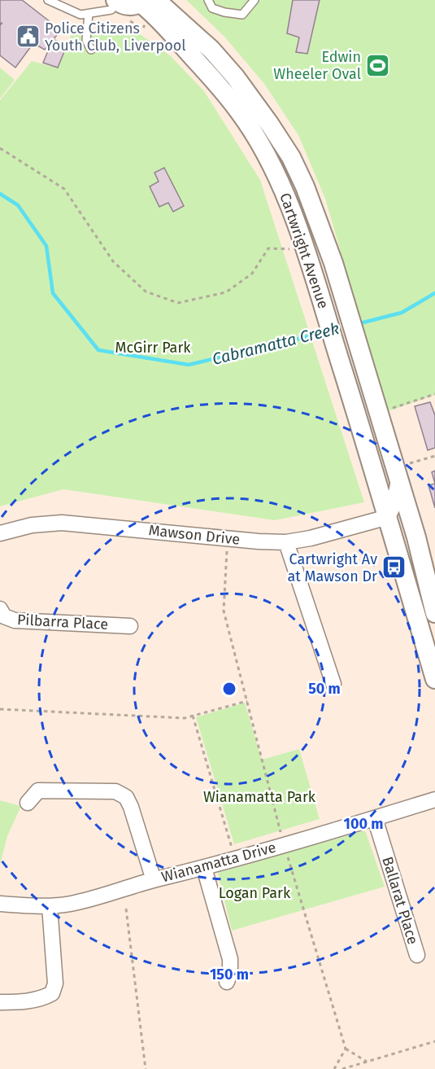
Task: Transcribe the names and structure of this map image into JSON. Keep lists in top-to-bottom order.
{
  "streets": {
    "street": [
      "Cartwright Avenue",
      "Mawson Drive",
      "Pilbarra Place",
      "Wianamatta Drive",
      "Ballarat Place"
    ]
  },
  "crossings": [
    ["Cartwright Avenue", "Mawson Drive"],
    ["Wianamatta Drive", "Ballarat Place"]
  ],
  "water": ["Cabramatta Creek"],
  "parks": ["McGirr Park", "Wianamatta Park", "Logan Park"],
  "places": {
    "public building": ["Police Citizens Youth Club, Liverpool"],
    "sports": ["Edwin Wheeler Oval"],
    "bus stop": ["Cartwright Av at Mawson Dr"]
  },
  "rings": ["50 m", "100 m", "150 m"]
}
